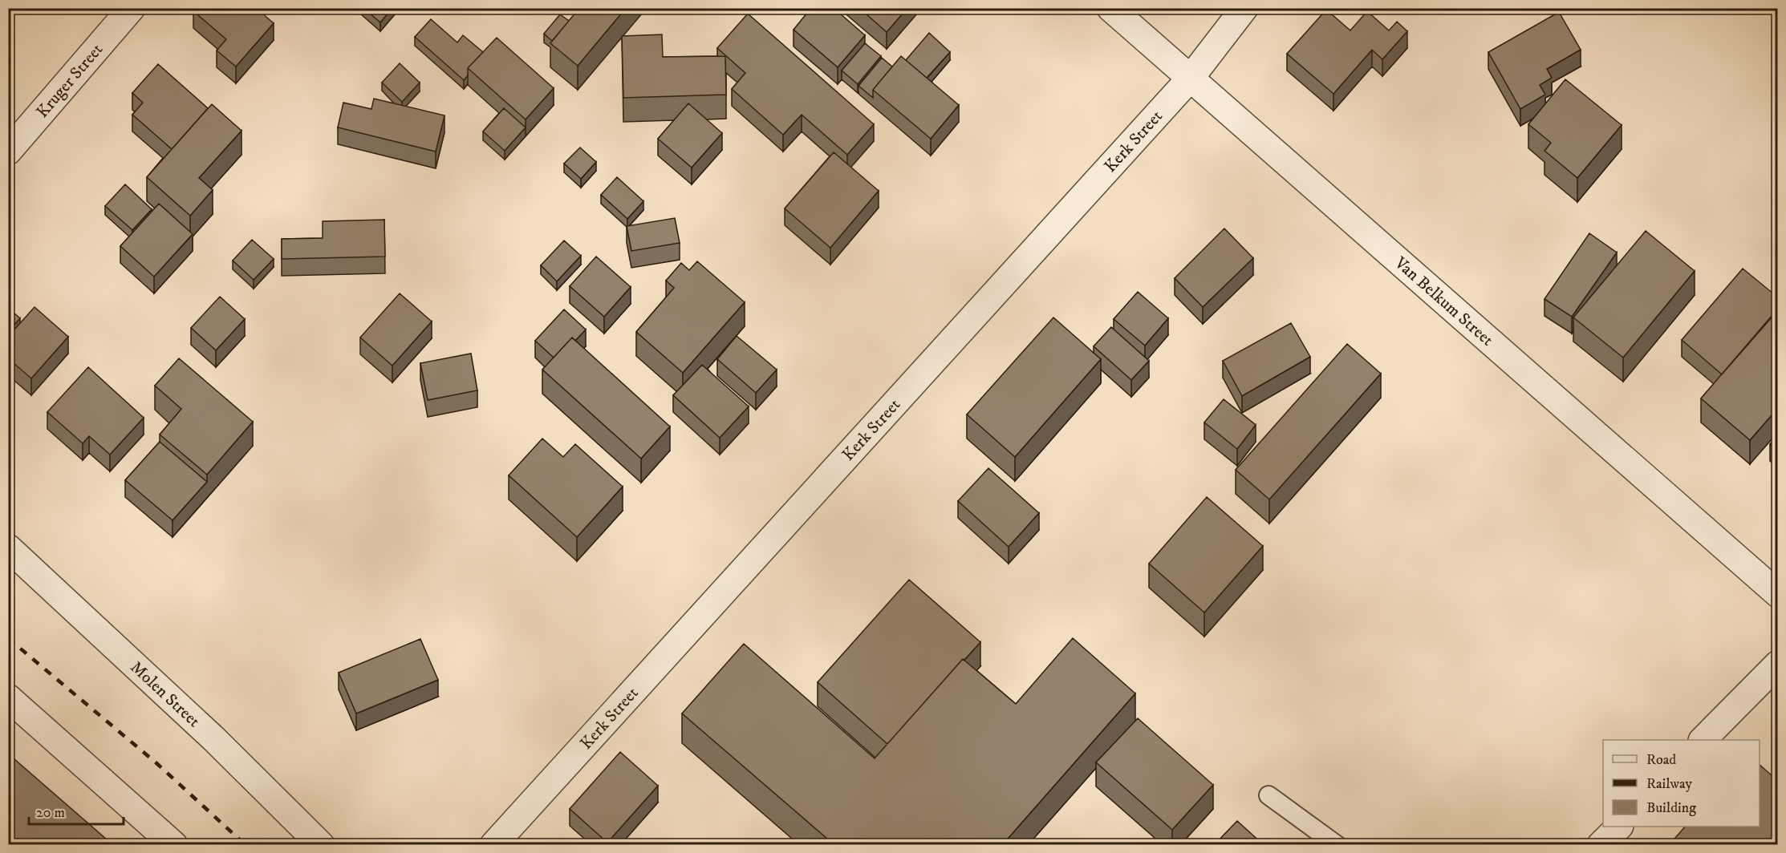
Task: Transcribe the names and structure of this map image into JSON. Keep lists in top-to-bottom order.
{
  "streets": {
    "street": [
      "Kruger Street",
      "Kerk Street",
      "Van Belkum Street",
      "Molen Street"
    ]
  },
  "crossings": [
    ["Kerk Street", "Van Belkum Street"]
  ],
  "legend": ["Road", "Railway", "Building"],
  "scale_bar": "20 m"
}
